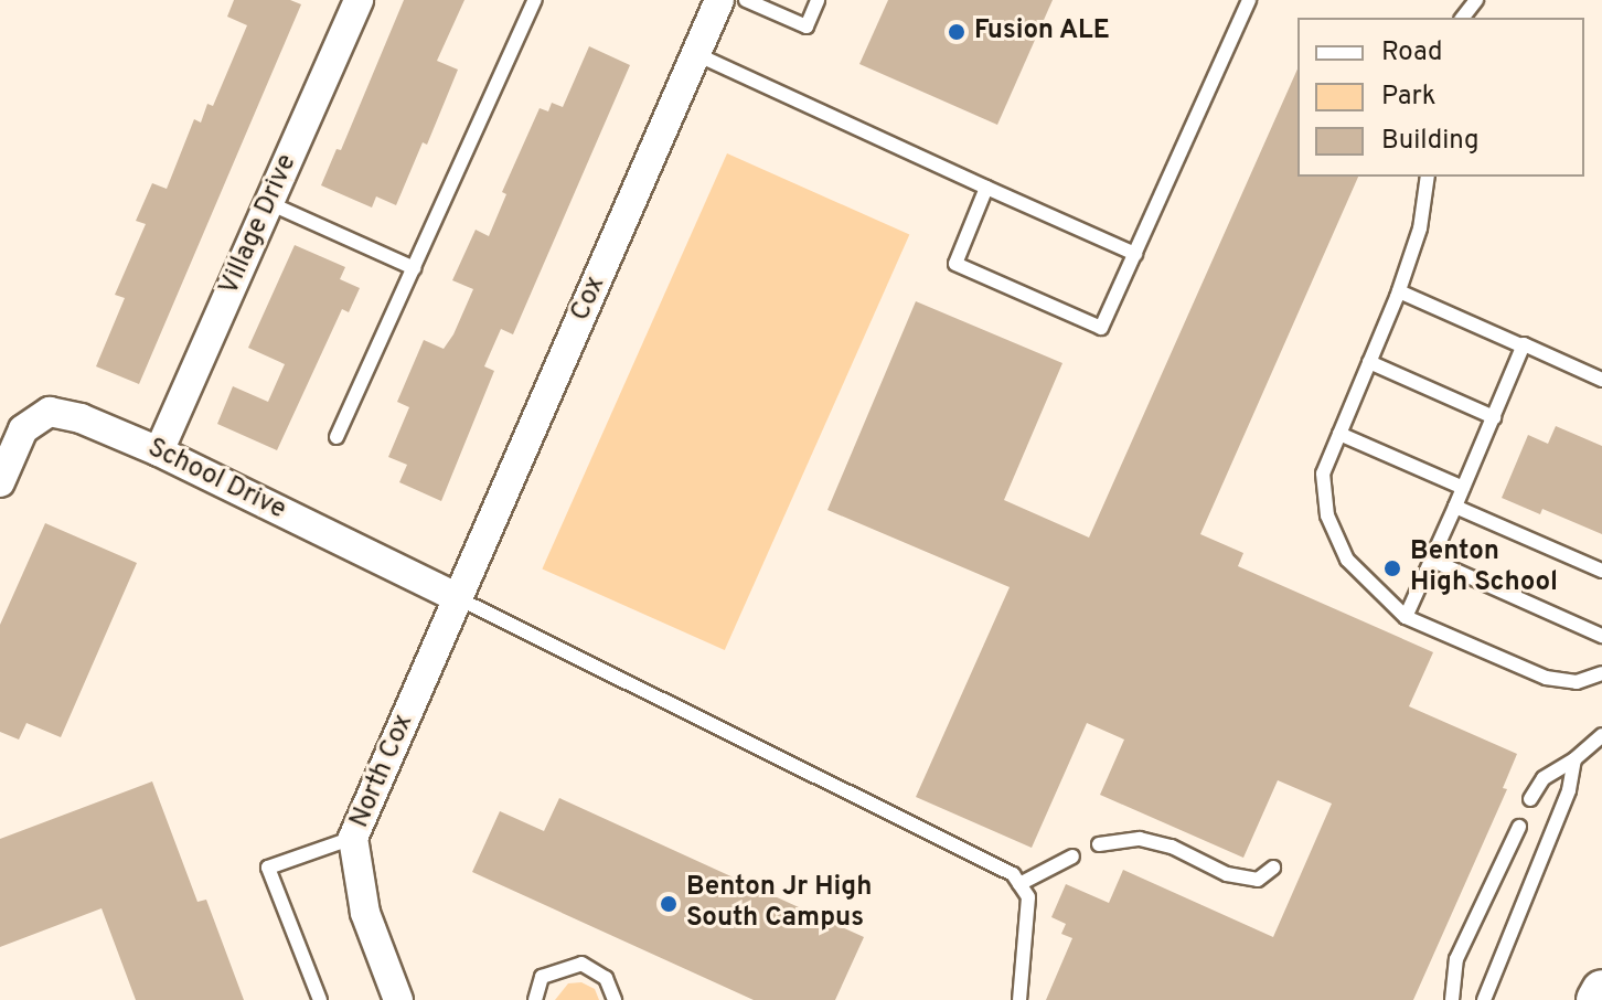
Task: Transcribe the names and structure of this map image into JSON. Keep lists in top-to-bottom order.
{
  "streets": {
    "street": [
      "Village Drive",
      "Cox",
      "School Drive",
      "North Cox"
    ]
  },
  "crossings": [
    ["Village Drive", "School Drive"],
    ["Cox", "School Drive"],
    ["Cox", "North Cox"],
    ["School Drive", "North Cox"]
  ],
  "places": ["Fusion ALE", "Benton High School", "Benton Jr High South Campus"],
  "legend": ["Road", "Park", "Building"]
}
